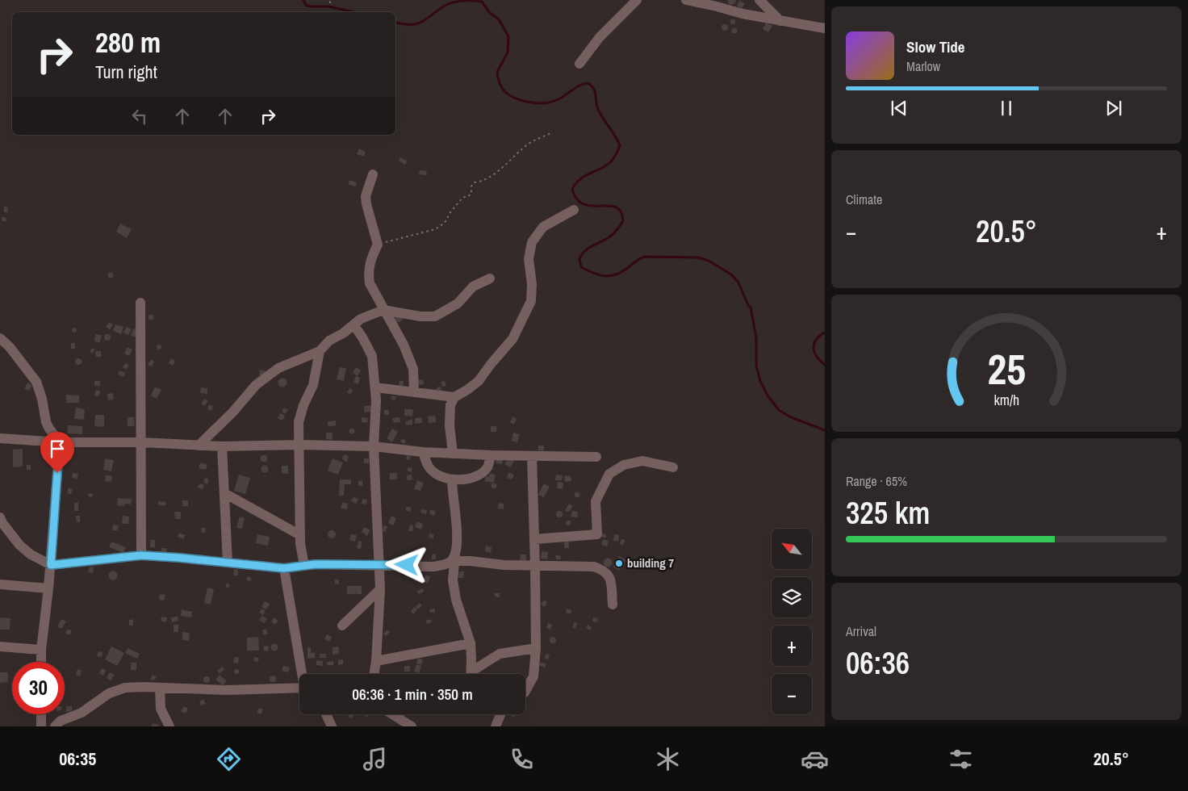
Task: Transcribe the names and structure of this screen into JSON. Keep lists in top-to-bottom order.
{
  "places": ["building 7"],
  "north": "top left",
  "page": {
    "turn": ["280 m", "Turn right"],
    "song": ["Slow Tide", "Marlow"],
    "tile": [
      "Climate",
      ["Range · 65%", "325 km"],
      ["Arrival", "06:36"]
    ],
    "heat": ["−", "20.5°", "+"],
    "map_buttons": ["+", "−"],
    "limit": "30",
    "trip": "06:36 · 1 min · 350 m",
    "tabs": ["06:35", "20.5°"],
    "gauge": ["25", "km/h"]
  }
}
